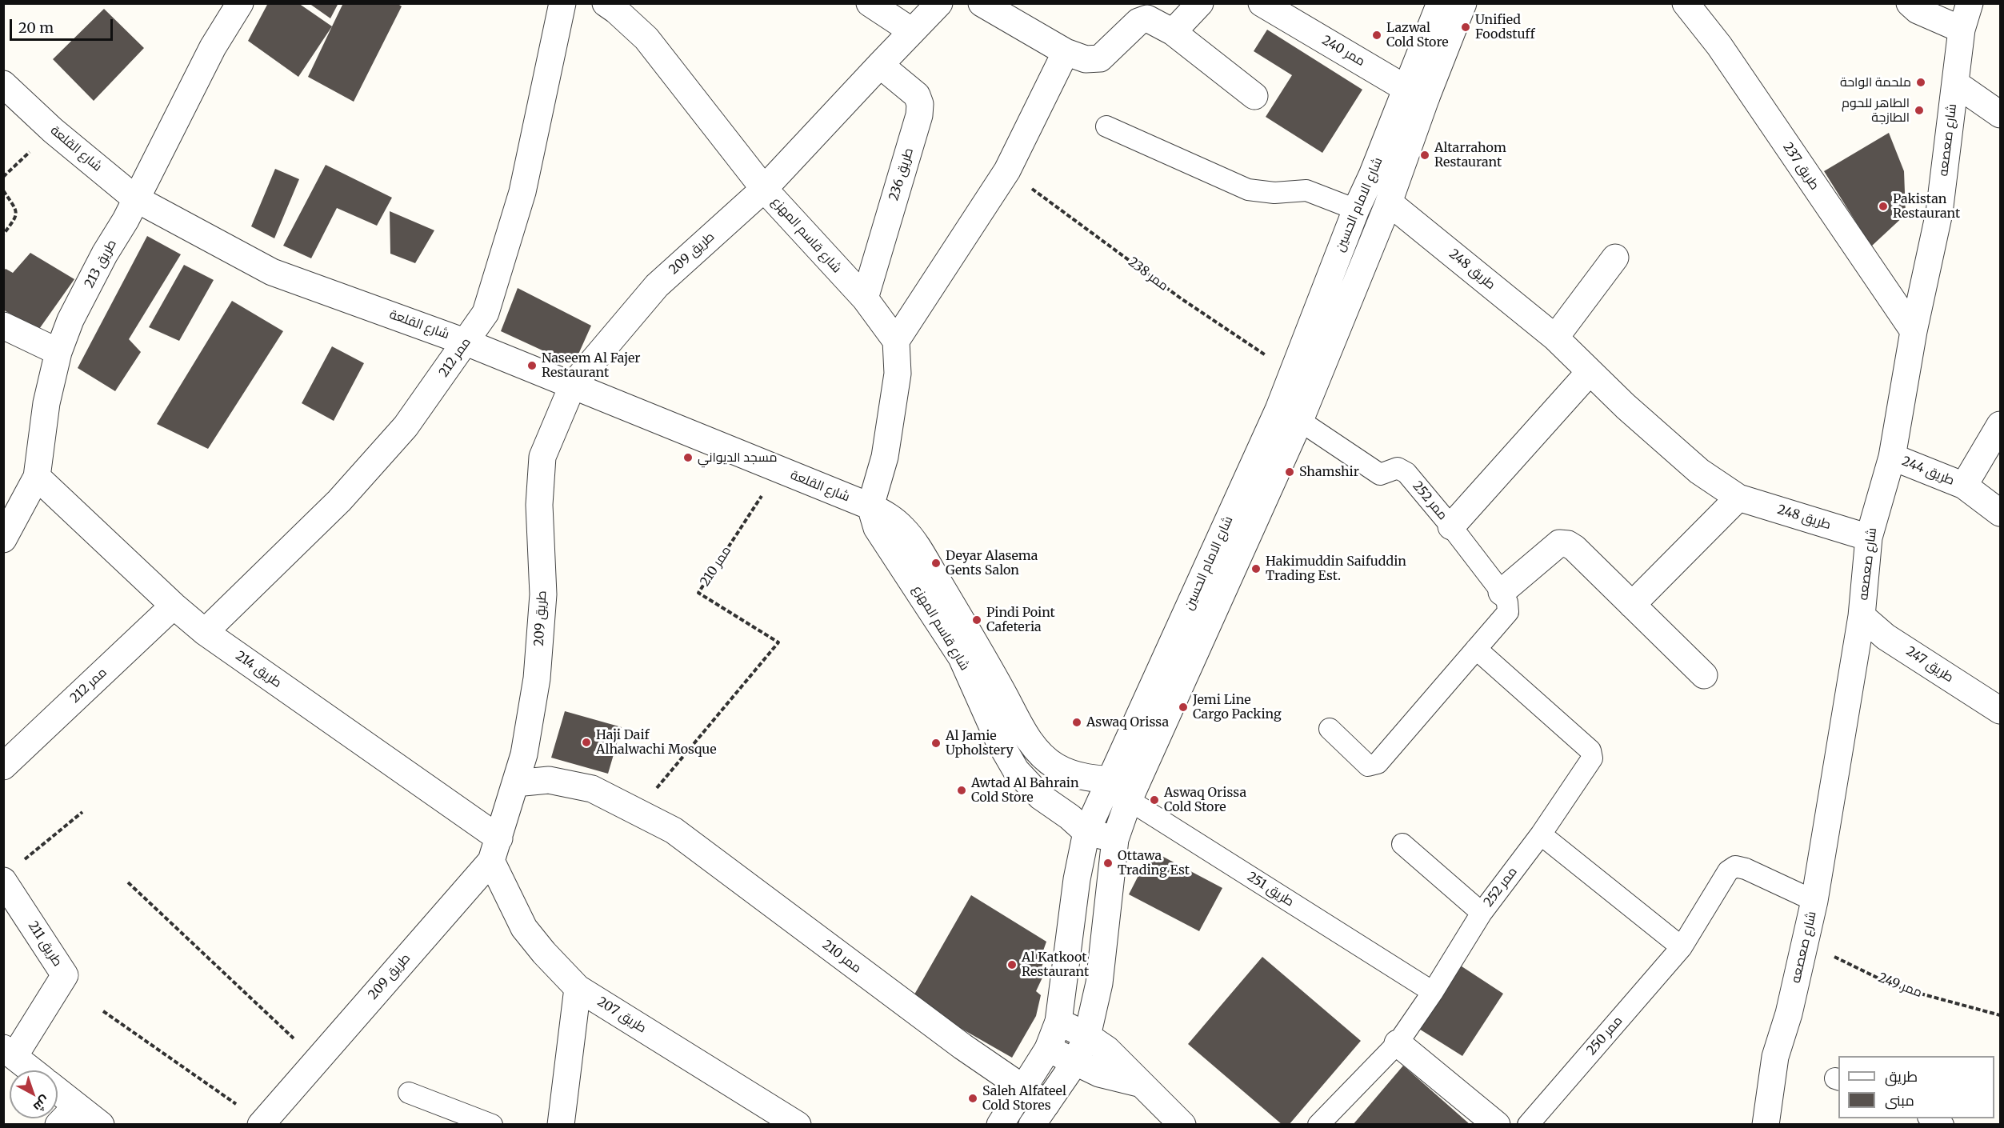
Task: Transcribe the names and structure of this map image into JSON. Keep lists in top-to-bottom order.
{
  "streets": {
    "street": [
      "ممر 240",
      "شارع صعصعه",
      "شارع القلعة",
      "طريق 237",
      "طريق 236",
      "شارع الامام الحسين",
      "شارع قاسم المهزع",
      "طريق 209",
      "طريق 213",
      "طريق 248",
      "ممر 212",
      "طريق 244",
      "ممر 210",
      "طريق 247",
      "طريق 214",
      "طريق 211",
      "طريق 207"
    ],
    "lane": ["ممر 252", "طريق 251", "ممر 250"],
    "path": ["ممر 238", "ممر 249"]
  },
  "crossings": [
    ["ممر 240", "شارع الامام الحسين"],
    ["شارع صعصعه", "طريق 237"],
    ["شارع صعصعه", "طريق 248"],
    ["شارع صعصعه", "طريق 244"],
    ["شارع صعصعه", "طريق 247"],
    ["شارع صعصعه", "ممر 249"],
    ["شارع صعصعه", "ممر 250"],
    ["شارع القلعة", "شارع قاسم المهزع"],
    ["شارع القلعة", "طريق 209"],
    ["شارع القلعة", "طريق 213"],
    ["شارع القلعة", "ممر 212"],
    ["شارع القلعة", "ممر 210"],
    ["طريق 236", "شارع قاسم المهزع"],
    ["شارع الامام الحسين", "شارع قاسم المهزع"],
    ["شارع الامام الحسين", "طريق 248"],
    ["شارع الامام الحسين", "ممر 238"],
    ["شارع الامام الحسين", "ممر 252"],
    ["شارع الامام الحسين", "ممر 210"],
    ["شارع الامام الحسين", "طريق 251"],
    ["شارع قاسم المهزع", "طريق 209"],
    ["شارع قاسم المهزع", "طريق 251"],
    ["طريق 209", "ممر 210"],
    ["طريق 209", "طريق 214"],
    ["طريق 209", "طريق 207"],
    ["طريق 213", "طريق 214"],
    ["ممر 212", "طريق 214"],
    ["ممر 252", "طريق 251"],
    ["طريق 214", "طريق 207"]
  ],
  "places": [
    "Unified Foodstuff",
    "Lazwal Cold Store",
    "ملحمة الواحة",
    "الطاهر للحوم الطازجة",
    "Altarrahom Restaurant",
    "Pakistan Restaurant",
    "Naseem Al Fajer Restaurant",
    "مسجد الديواني",
    "Shamshir",
    "Deyar Alasema Gents Salon",
    "Hakimuddin Saifuddin Trading Est.",
    "Pindi Point Cafeteria",
    "Jemi Line Cargo Packing",
    "Aswaq Orissa",
    "Haji Daif Alhalwachi Mosque",
    "Al Jamie Upholstery",
    "Awtad Al Bahrain Cold Store",
    "Aswaq Orissa Cold Store",
    "Ottawa Trading Est",
    "Al Katkoot Restaurant",
    "Saleh Alfateel Cold Stores"
  ],
  "legend": ["طريق", "مبنى"],
  "scale_bar": "20 m",
  "north": "bottom right"
}
